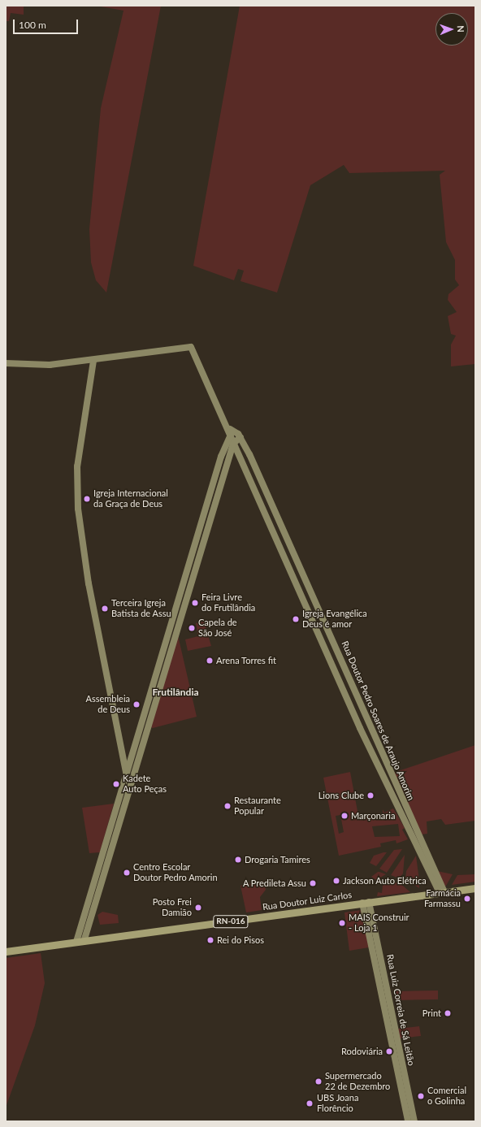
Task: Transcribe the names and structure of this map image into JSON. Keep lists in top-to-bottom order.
{
  "streets": {
    "main road": ["Rua Doutor Luiz Carlos", "RN-016"],
    "street": ["Rua Doutor Pedro Soares de Araujo Amorim", "Rua Luiz Correia de Sá Leitão"]
  },
  "crossings": [
    ["Rua Doutor Pedro Soares de Araujo Amorim", "Rua Doutor Luiz Carlos"],
    ["Rua Doutor Luiz Carlos", "Rua Luiz Correia de Sá Leitão"]
  ],
  "districts": ["Frutilândia"],
  "places": [
    "Igreja Internacional da Graça de Deus",
    "Feira Livre do Frutilândia",
    "Terceira Igreja Batista de Assu",
    "Igreja Evangélica Deus é amor",
    "Capela de São José",
    "Arena Torres fit",
    "Assembleia de Deus",
    "Kadete Auto Peças",
    "Lions Clube",
    "Restaurante Popular",
    "Marçonaria",
    "Drogaria Tamires",
    "Centro Escolar Doutor Pedro Amorin",
    "Jackson Auto Elétrica",
    "A Predileta Assu",
    "Farmácia Farmassu",
    "Posto Frei Damião",
    "MAIS Construir - Loja 1",
    "Rei do Pisos",
    "Print",
    "Rodoviária",
    "Supermercado 22 de Dezembro",
    "Comercial o Golinha",
    "UBS Joana Florêncio"
  ],
  "scale_bar": "100 m",
  "north": "right"
}
